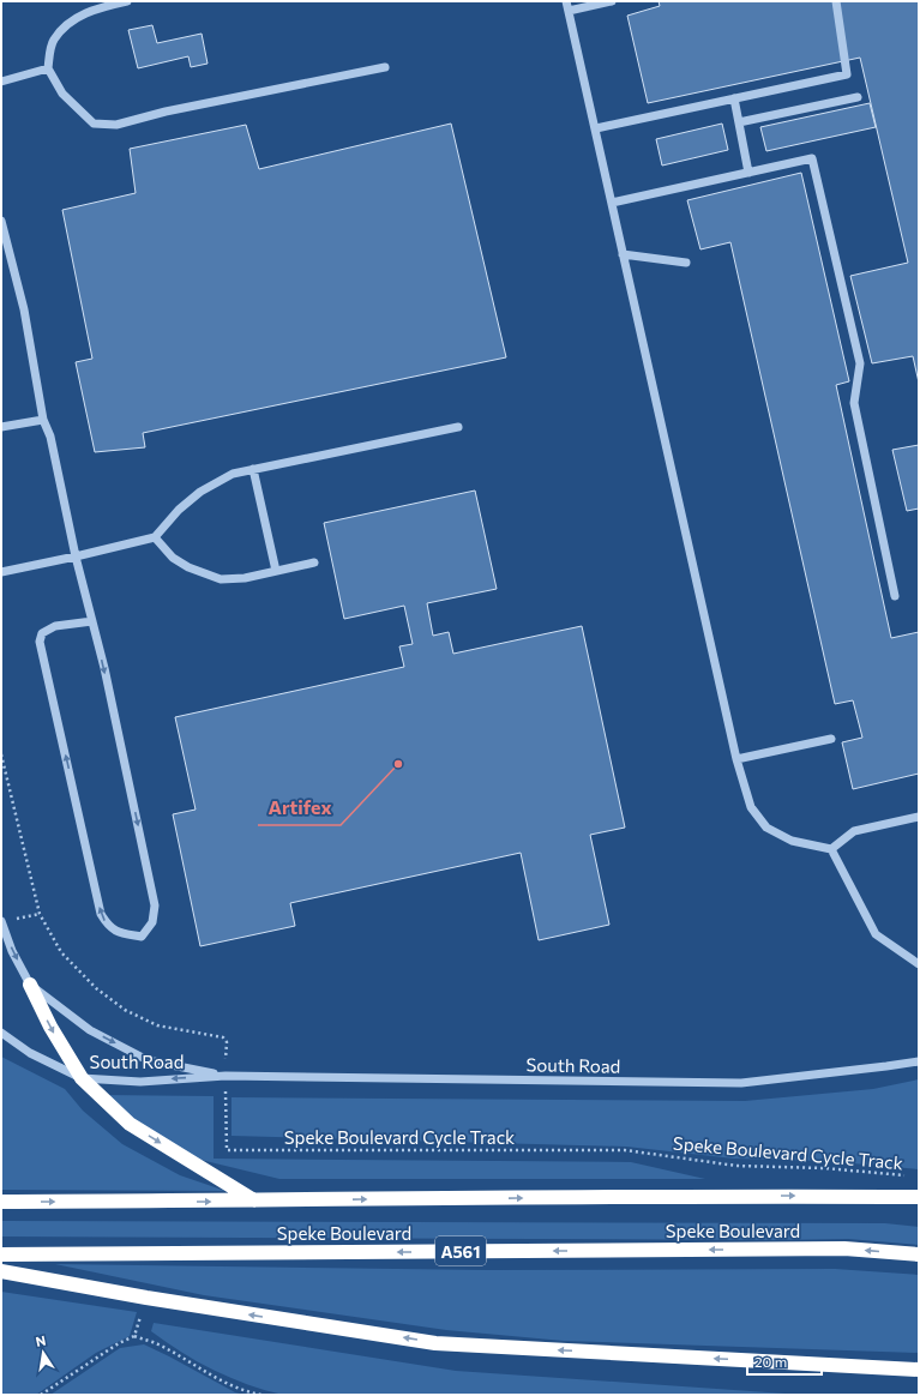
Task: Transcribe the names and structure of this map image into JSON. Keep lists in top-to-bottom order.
{
  "streets": {
    "highway": ["Speke Boulevard", "A561"],
    "street": ["South Road"],
    "path": ["Speke Boulevard Cycle Track"]
  },
  "crossings": [
    ["South Road", "Speke Boulevard Cycle Track"]
  ],
  "places": ["Artifex"],
  "scale_bar": "20 m",
  "north": "top"
}
